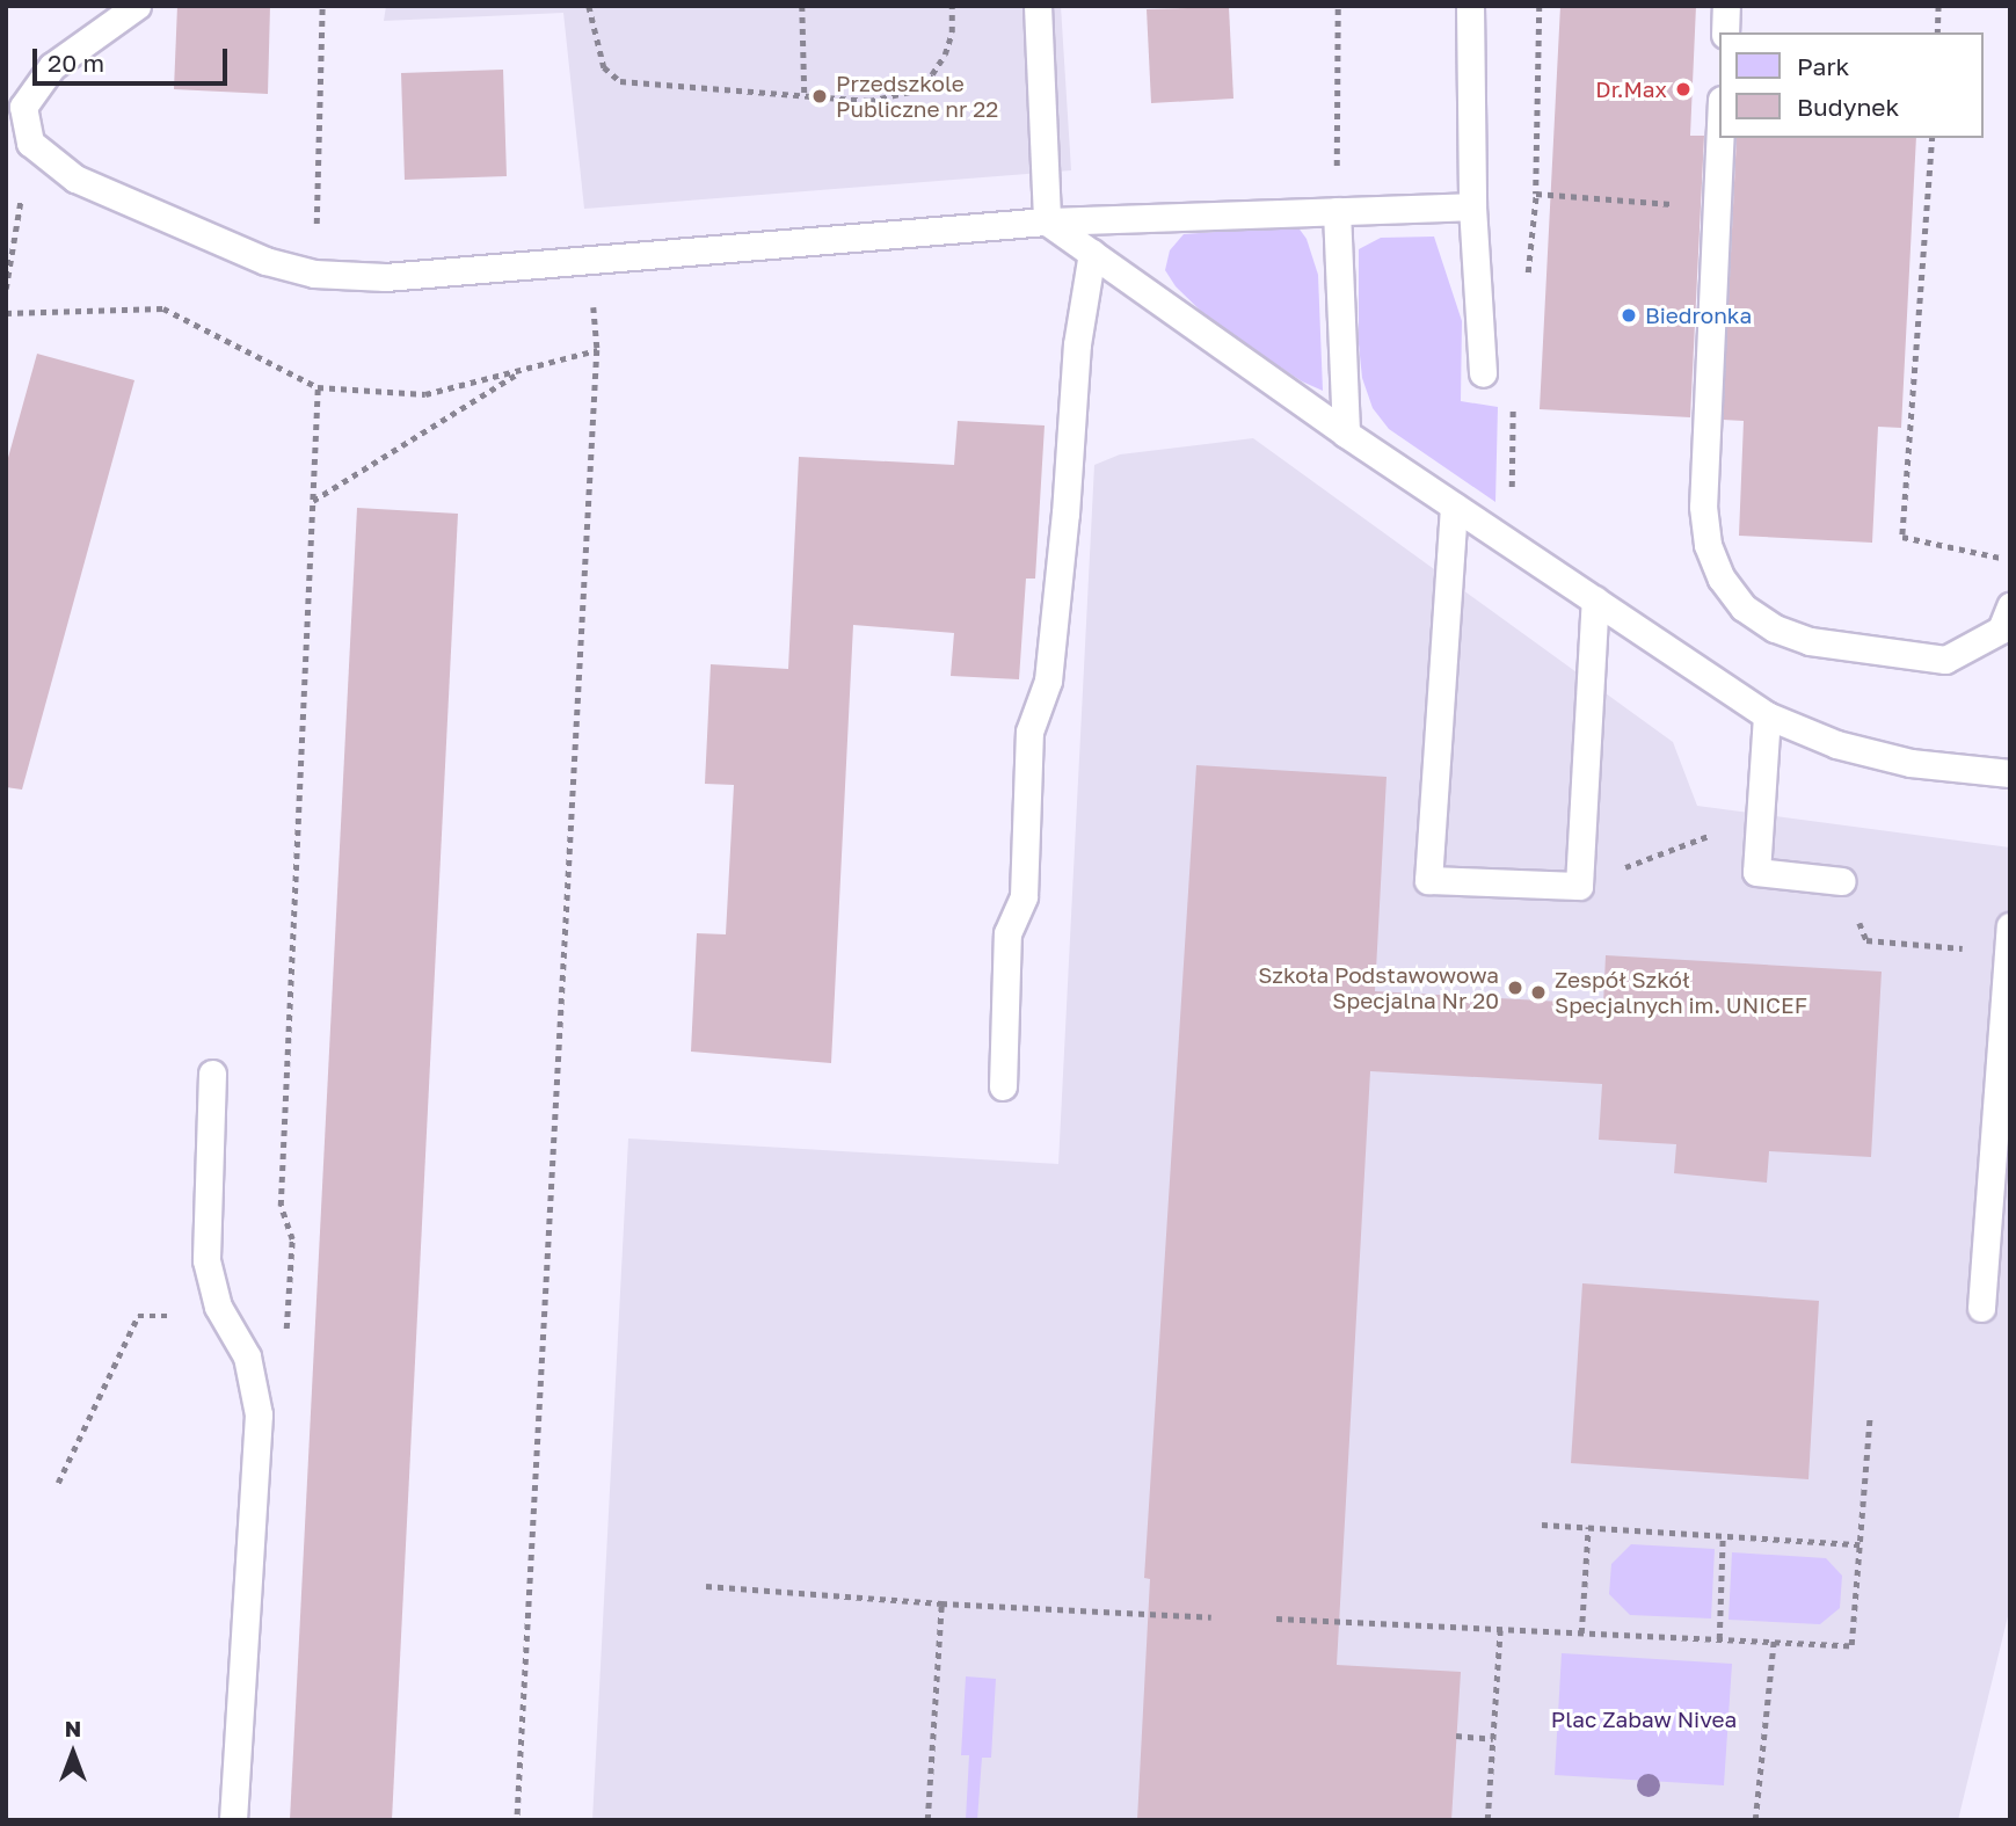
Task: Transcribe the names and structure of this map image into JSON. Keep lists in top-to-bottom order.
{
  "parks": ["Plac Zabaw Nivea"],
  "places": [
    "Dr.Max",
    "Przedszkole Publiczne nr 22",
    "Biedronka",
    "Szkoła Podstawowowa Specjalna Nr 20",
    "Zespół Szkół Specjalnych im. UNICEF"
  ],
  "legend": ["Park", "Budynek"],
  "scale_bar": "20 m",
  "north": "top"
}
